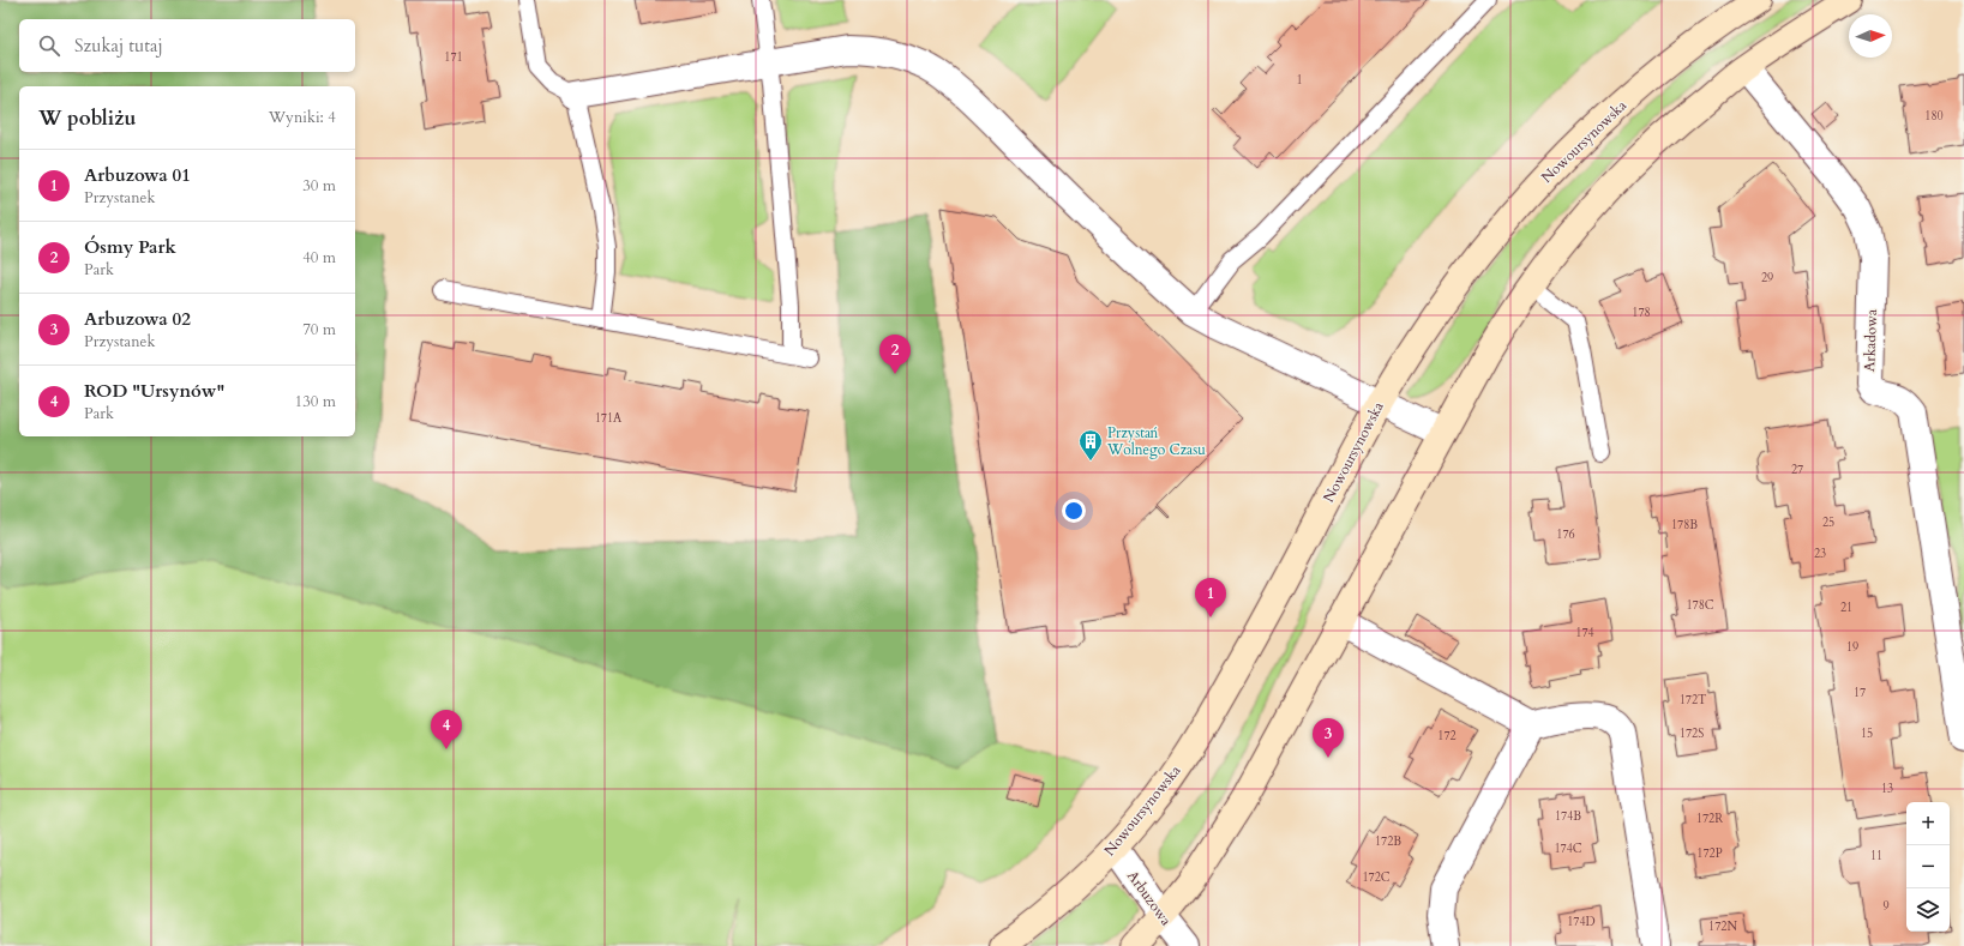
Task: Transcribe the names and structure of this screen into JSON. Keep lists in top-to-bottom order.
{
  "streets": {
    "street": ["Nowoursynowska", "Arkadowa", "Arbuzowa"]
  },
  "crossings": [
    ["Nowoursynowska", "Arbuzowa"]
  ],
  "places": {
    "building": ["Przystań Wolnego Czasu"]
  },
  "house_numbers": [
    "171",
    "1",
    "180",
    "29",
    "178",
    "171A",
    "27",
    "25",
    "178B",
    "176",
    "23",
    "178C",
    "21",
    "174",
    "19",
    "17",
    "172T",
    "172S",
    "15",
    "172",
    "13",
    "174B",
    "172R",
    "172B",
    "174C",
    "172P",
    "11",
    "172C",
    "9",
    "174D",
    "172N"
  ],
  "north": "right",
  "page": {
    "search": "Szukaj tutaj",
    "heading": ["W pobliżu", "Wyniki: 4"],
    "list": [
      {
        "mark": "1",
        "name": "Arbuzowa 01",
        "note": "Przystanek",
        "value": "30 m"
      },
      {
        "mark": "2",
        "name": "Ósmy Park",
        "note": "Park",
        "value": "40 m"
      },
      {
        "mark": "3",
        "name": "Arbuzowa 02",
        "note": "Przystanek",
        "value": "70 m"
      },
      {
        "mark": "4",
        "name": "ROD \"Ursynów\"",
        "note": "Park",
        "value": "130 m"
      }
    ],
    "pins": [
      "2",
      "1",
      "4",
      "3"
    ],
    "map_buttons": ["+", "−"]
  }
}
